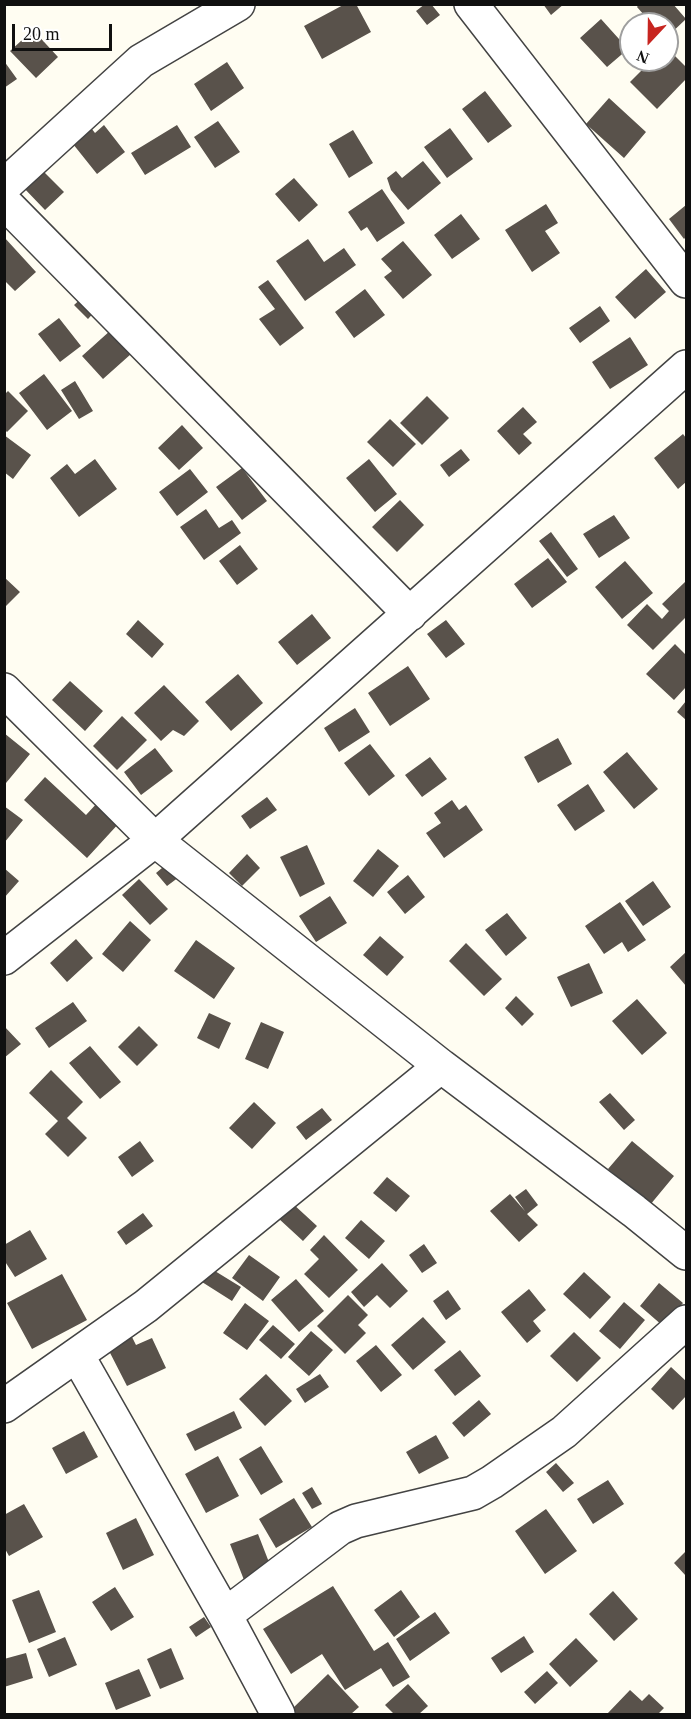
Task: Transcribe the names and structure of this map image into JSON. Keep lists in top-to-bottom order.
{
  "scale_bar": "20 m",
  "north": "bottom"
}
